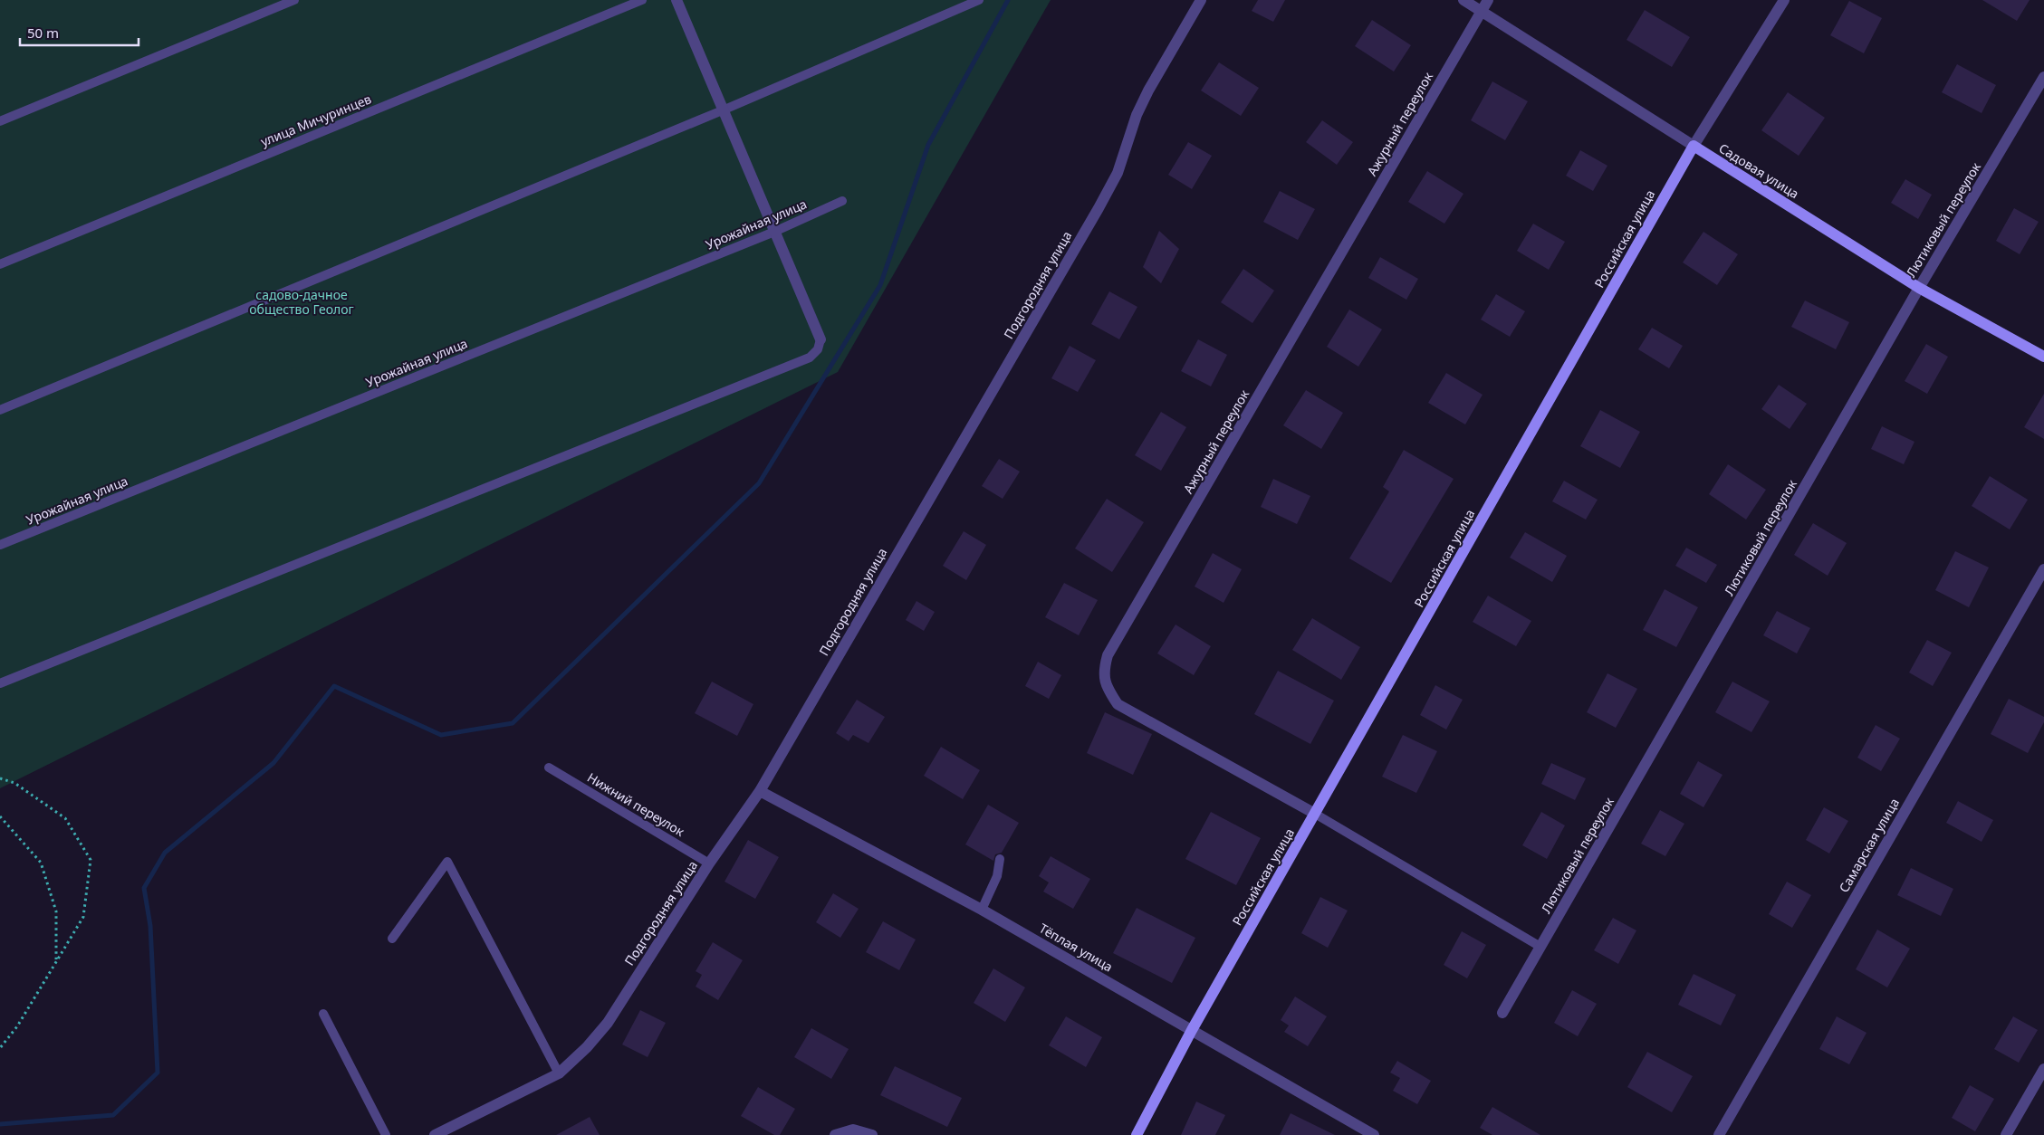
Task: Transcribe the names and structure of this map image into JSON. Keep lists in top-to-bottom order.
{
  "streets": {
    "street": [
      "Ажурный переулок",
      "Садовая улица",
      "Лютиковый переулок",
      "Российская улица",
      "Подгородняя улица",
      "Самарская улица",
      "Тёплая улица"
    ],
    "lane": ["улица Мичуринцев", "Урожайная улица", "Нижний переулок"]
  },
  "crossings": [
    ["Ажурный переулок", "Садовая улица"],
    ["Ажурный переулок", "Российская улица"],
    ["Садовая улица", "Лютиковый переулок"],
    ["Садовая улица", "Российская улица"],
    ["Российская улица", "Тёплая улица"],
    ["Подгородняя улица", "Нижний переулок"],
    ["Подгородняя улица", "Тёплая улица"]
  ],
  "parks": ["садово-дачное общество Геолог"],
  "scale_bar": "50 m"
}
